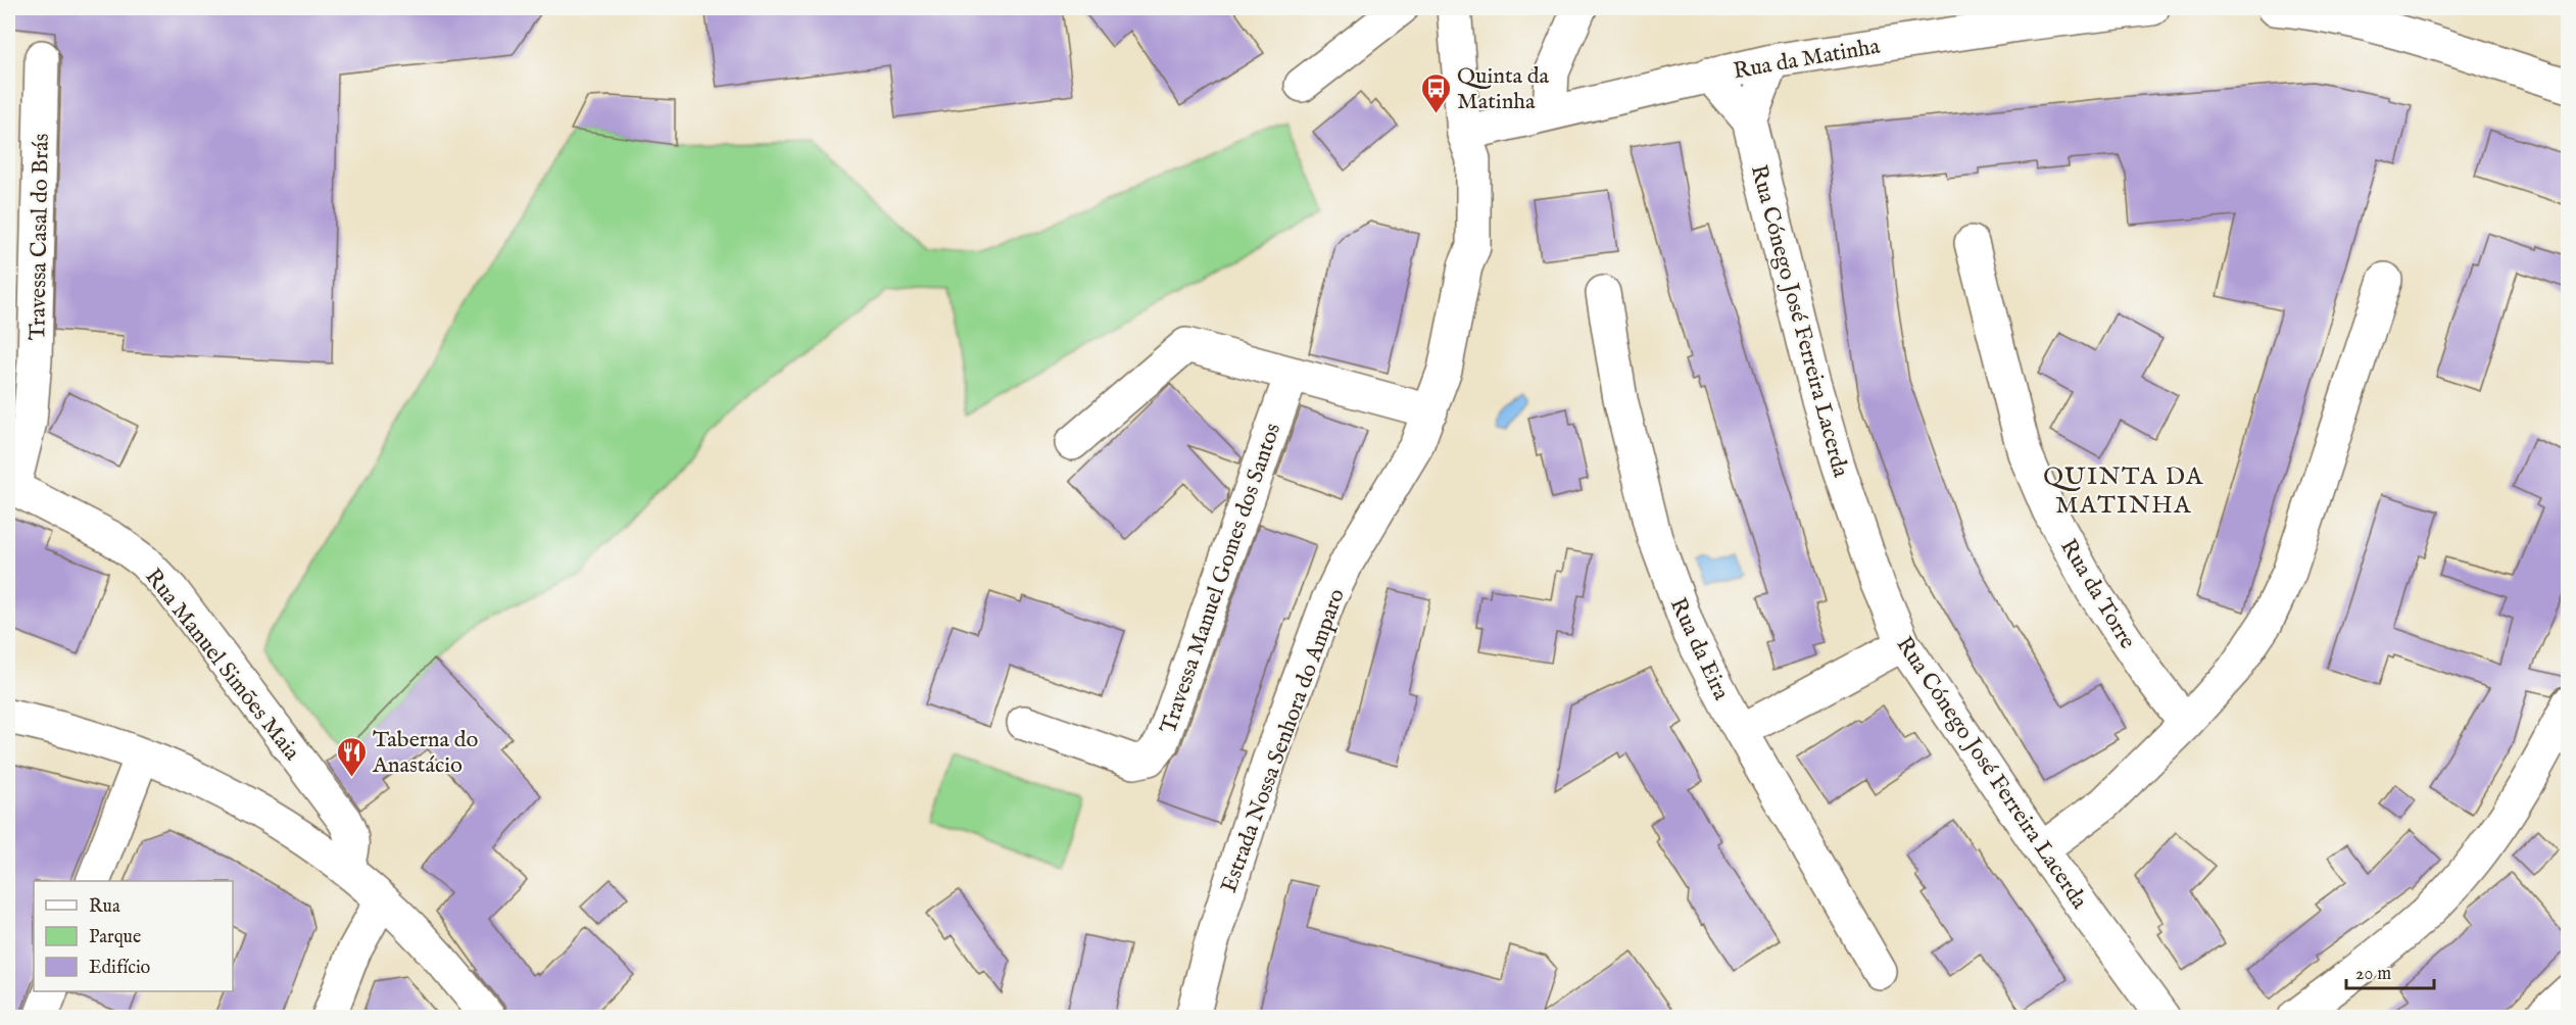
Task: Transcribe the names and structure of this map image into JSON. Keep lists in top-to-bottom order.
{
  "streets": {
    "street": [
      "Rua da Matinha",
      "Travessa Casal do Brás",
      "Rua Cónego José Ferreira Lacerda",
      "Travessa Manuel Gomes dos Santos",
      "Rua da Torre",
      "Rua da Eira",
      "Rua Manuel Simões Maia",
      "Estrada Nossa Senhora do Amparo"
    ]
  },
  "crossings": [
    ["Rua da Matinha", "Rua Cónego José Ferreira Lacerda"],
    ["Rua da Matinha", "Estrada Nossa Senhora do Amparo"],
    ["Travessa Casal do Brás", "Rua Manuel Simões Maia"]
  ],
  "districts": ["QUINTA DA MATINHA"],
  "places": {
    "bus stop": ["Quinta da Matinha"],
    "restaurant": ["Taberna do Anastácio"]
  },
  "legend": ["Rua", "Parque", "Edifício"],
  "scale_bar": "20 m"
}
